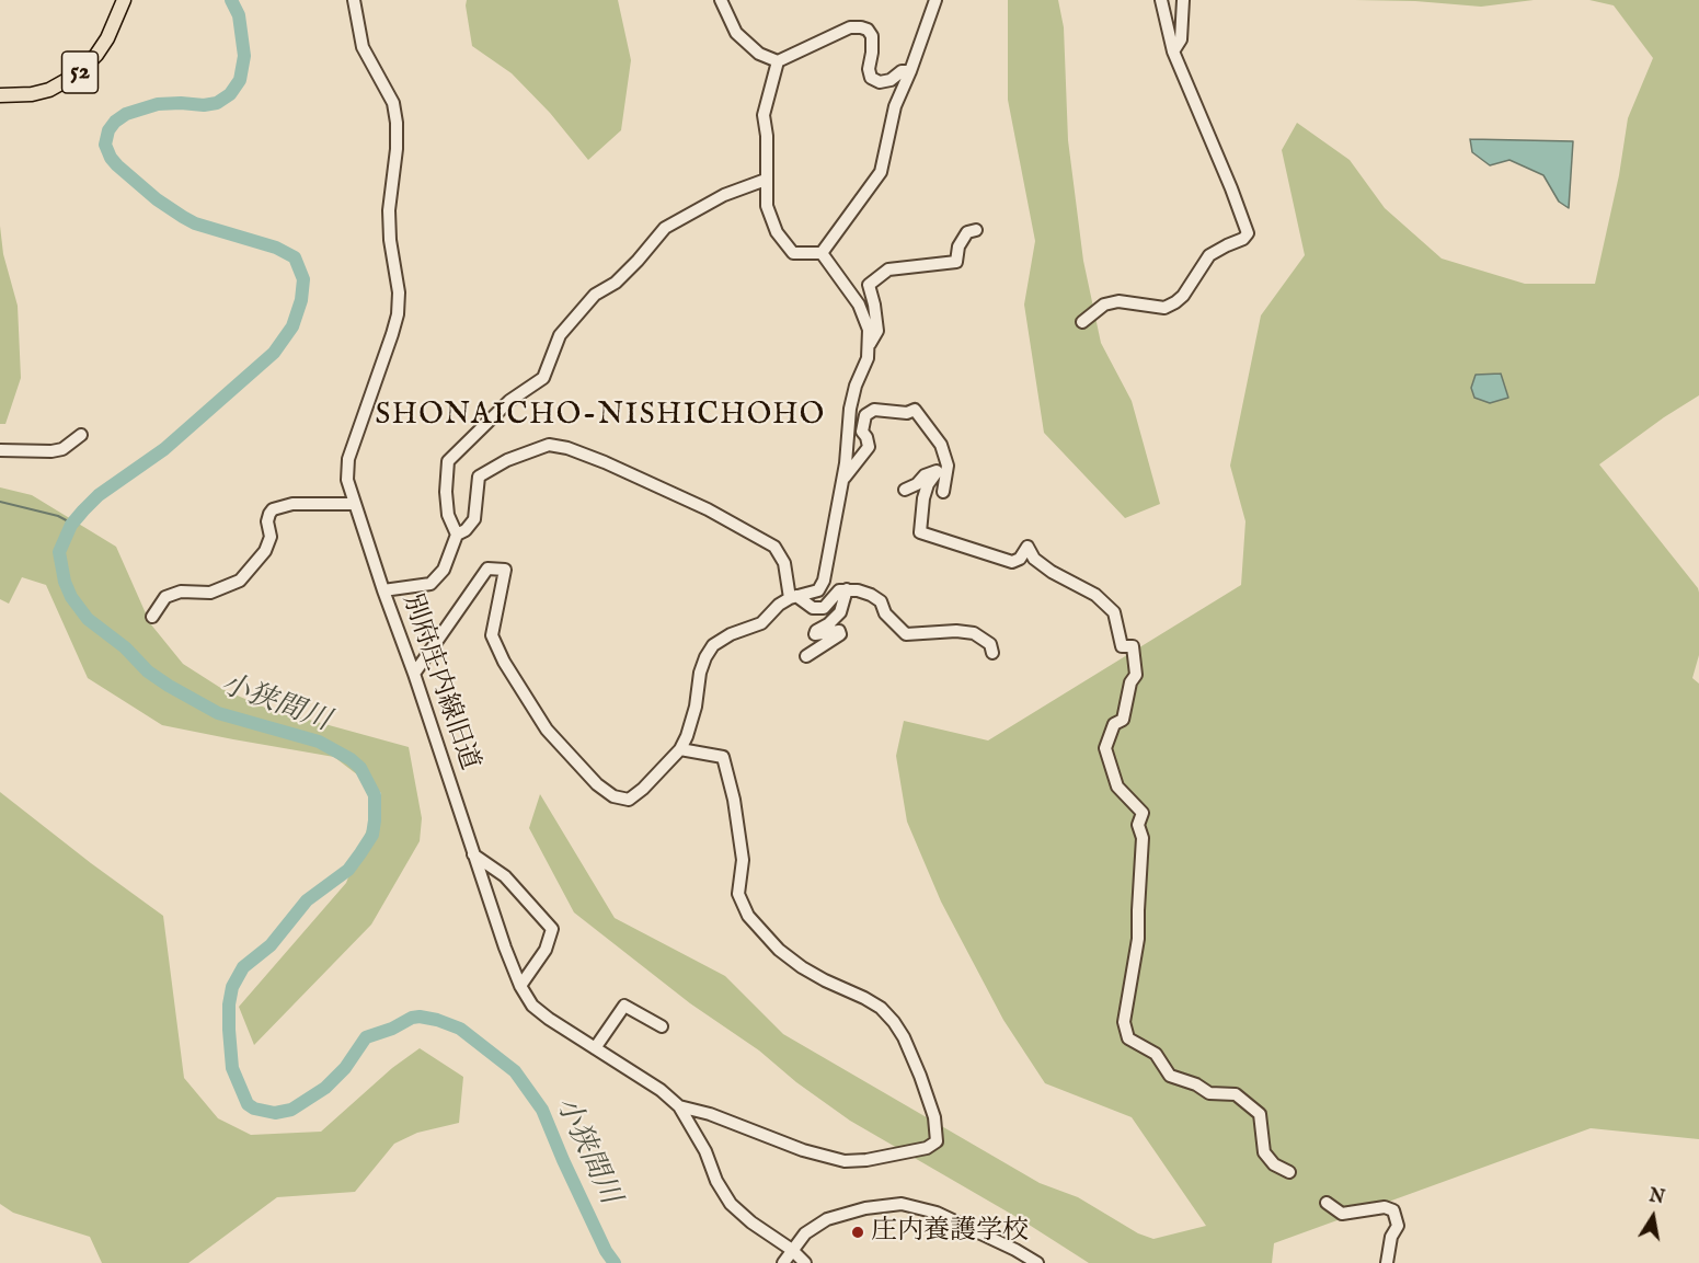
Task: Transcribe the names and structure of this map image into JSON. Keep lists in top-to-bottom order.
{
  "streets": {
    "main road": ["52"],
    "street": ["別府庄内線旧道"]
  },
  "districts": ["SHONAICHO-NISHICHOHO"],
  "water": ["小狭間川"],
  "places": ["庄内養護学校"],
  "north": "top"
}
